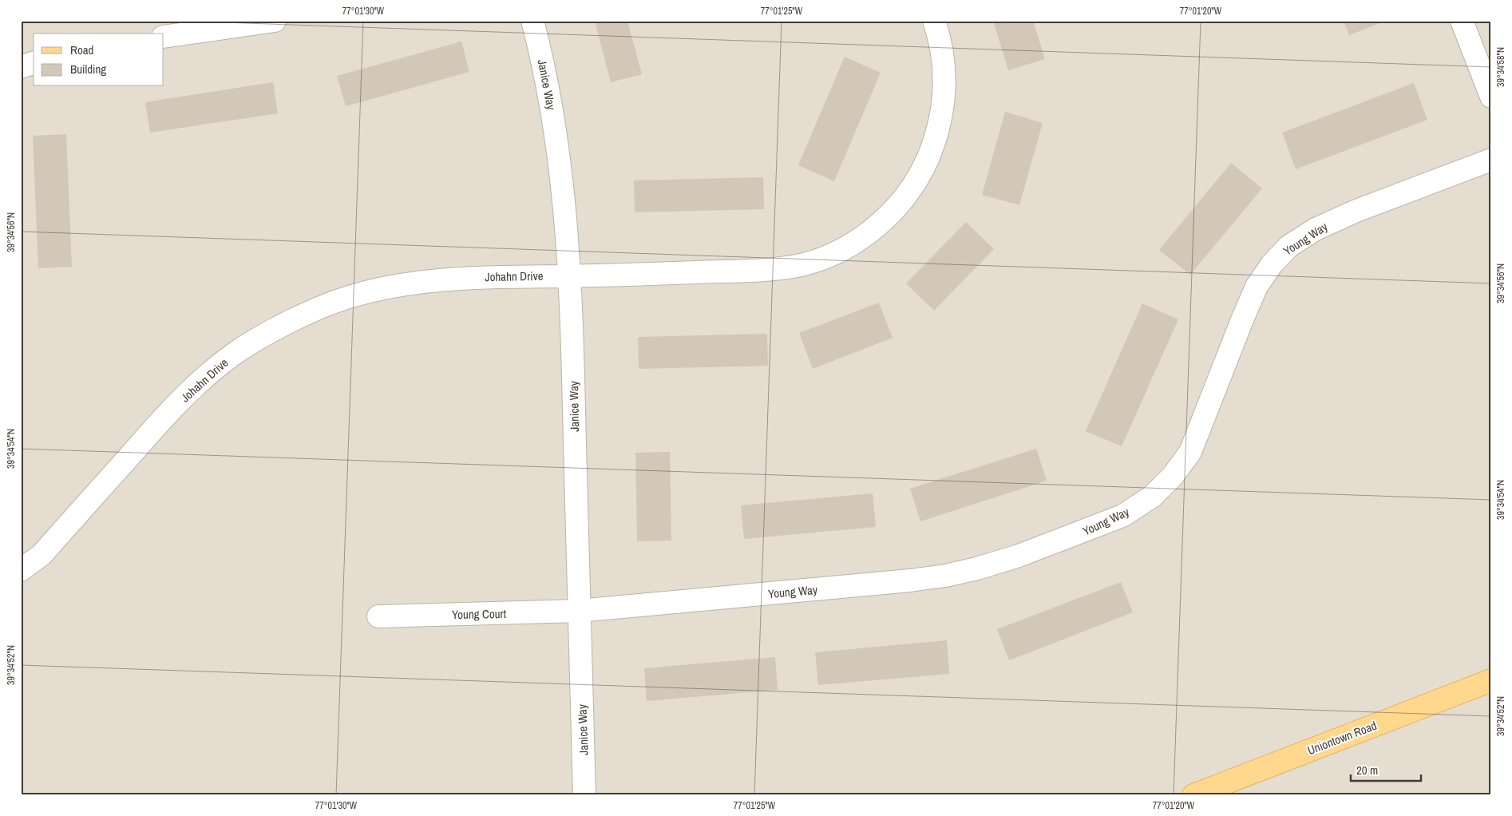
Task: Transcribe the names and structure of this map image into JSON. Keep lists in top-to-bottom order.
{
  "streets": {
    "main road": ["Uniontown Road"],
    "street": [
      "Janice Way",
      "Young Way",
      "Johahn Drive",
      "Young Court"
    ]
  },
  "crossings": [
    ["Janice Way", "Young Way"],
    ["Janice Way", "Johahn Drive"],
    ["Janice Way", "Young Court"],
    ["Young Way", "Young Court"]
  ],
  "legend": ["Road", "Building"],
  "scale_bar": "20 m",
  "coordinates": [
    "77°01'30\"W",
    "77°01'25\"W",
    "77°01'20\"W",
    "39°34'58\"N",
    "39°34'56\"N",
    "39°34'54\"N",
    "39°34'52\"N"
  ]
}
